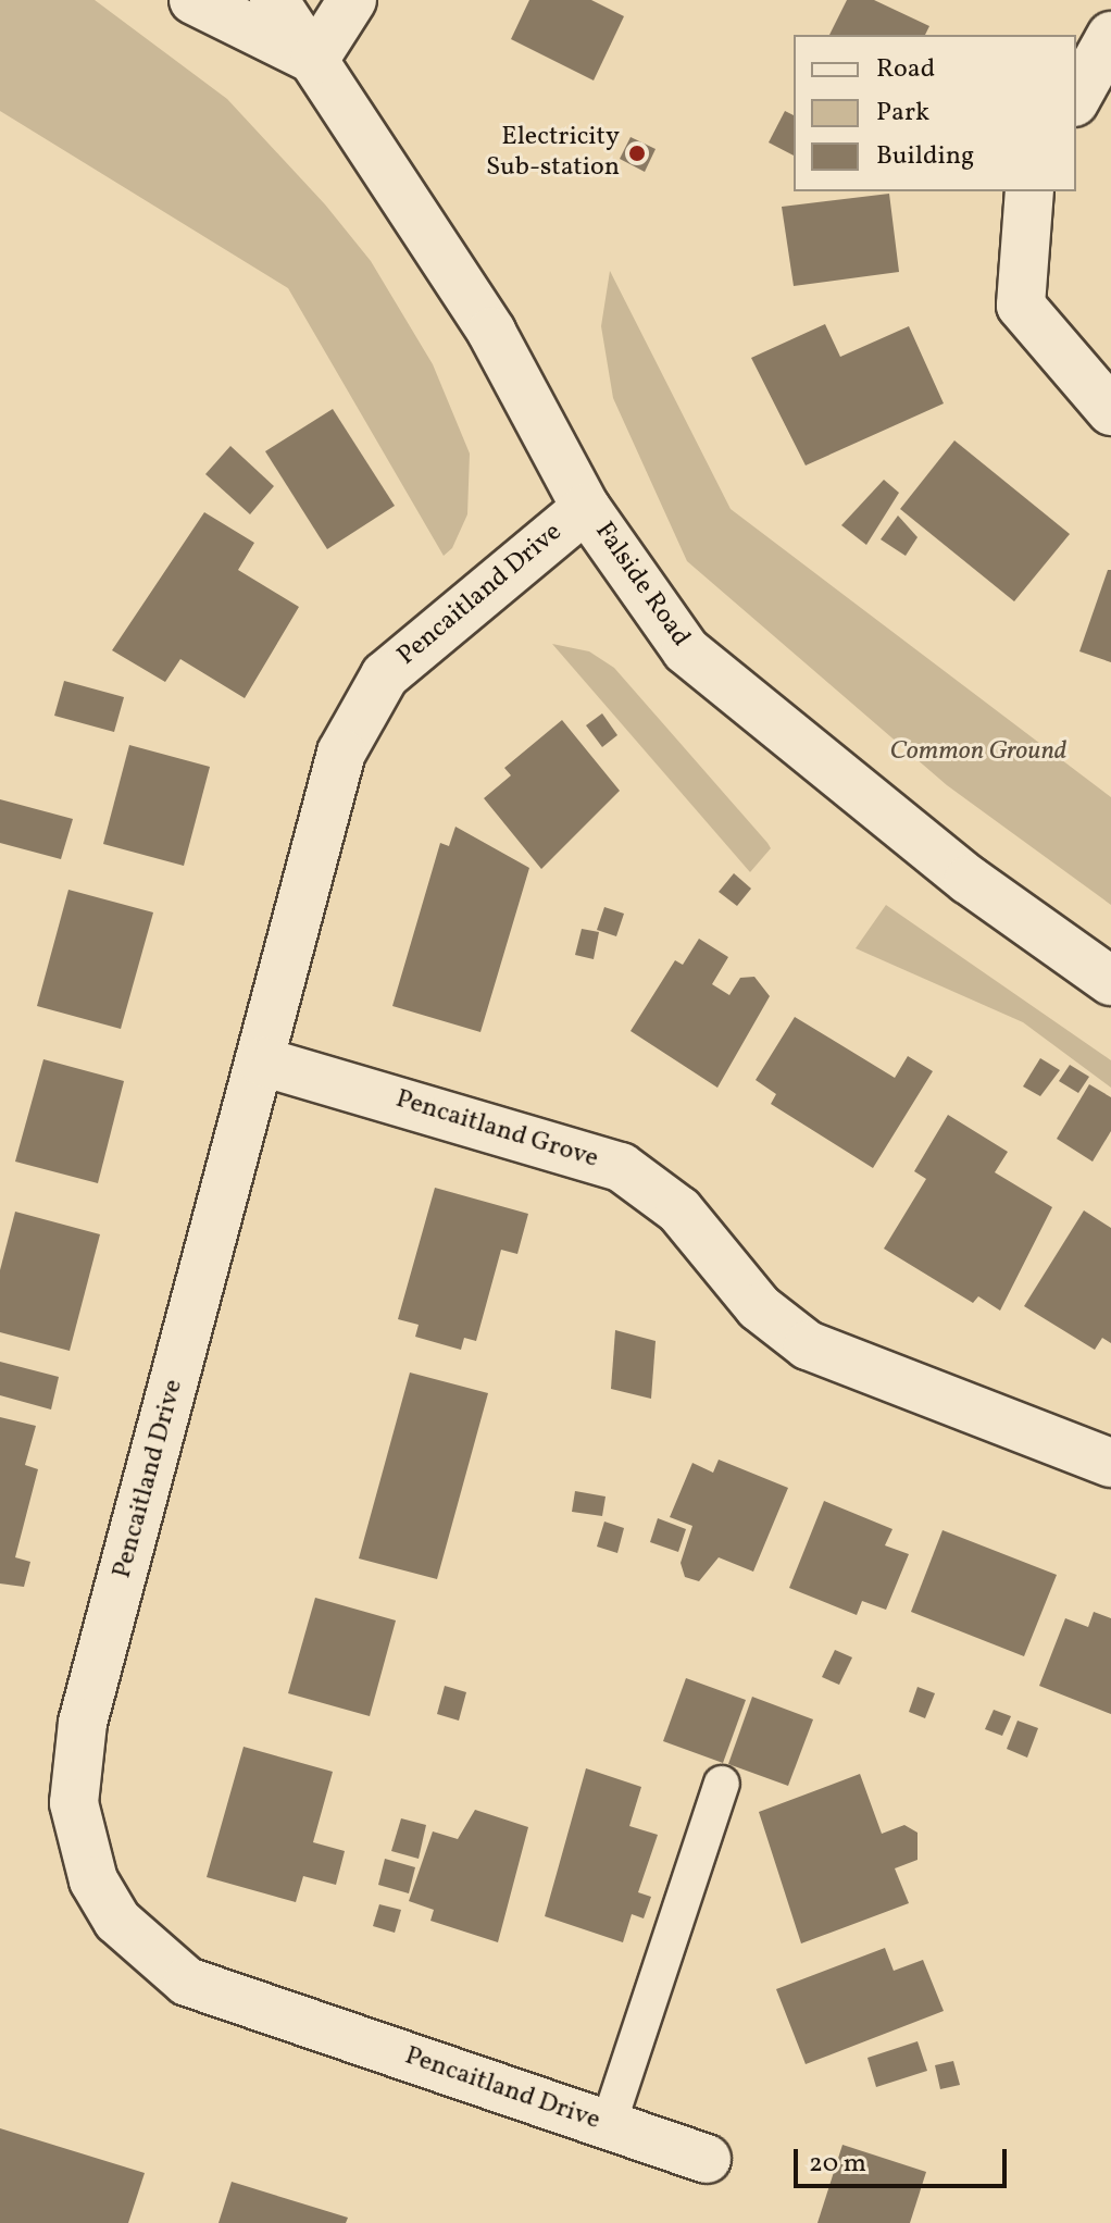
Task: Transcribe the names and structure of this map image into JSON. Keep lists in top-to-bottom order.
{
  "streets": {
    "street": ["Falside Road", "Pencaitland Drive", "Pencaitland Grove"]
  },
  "crossings": [
    ["Falside Road", "Pencaitland Drive"],
    ["Pencaitland Drive", "Pencaitland Grove"]
  ],
  "parks": ["Common Ground"],
  "places": ["Electricity Sub-station"],
  "legend": ["Road", "Park", "Building"],
  "scale_bar": "20 m"
}
